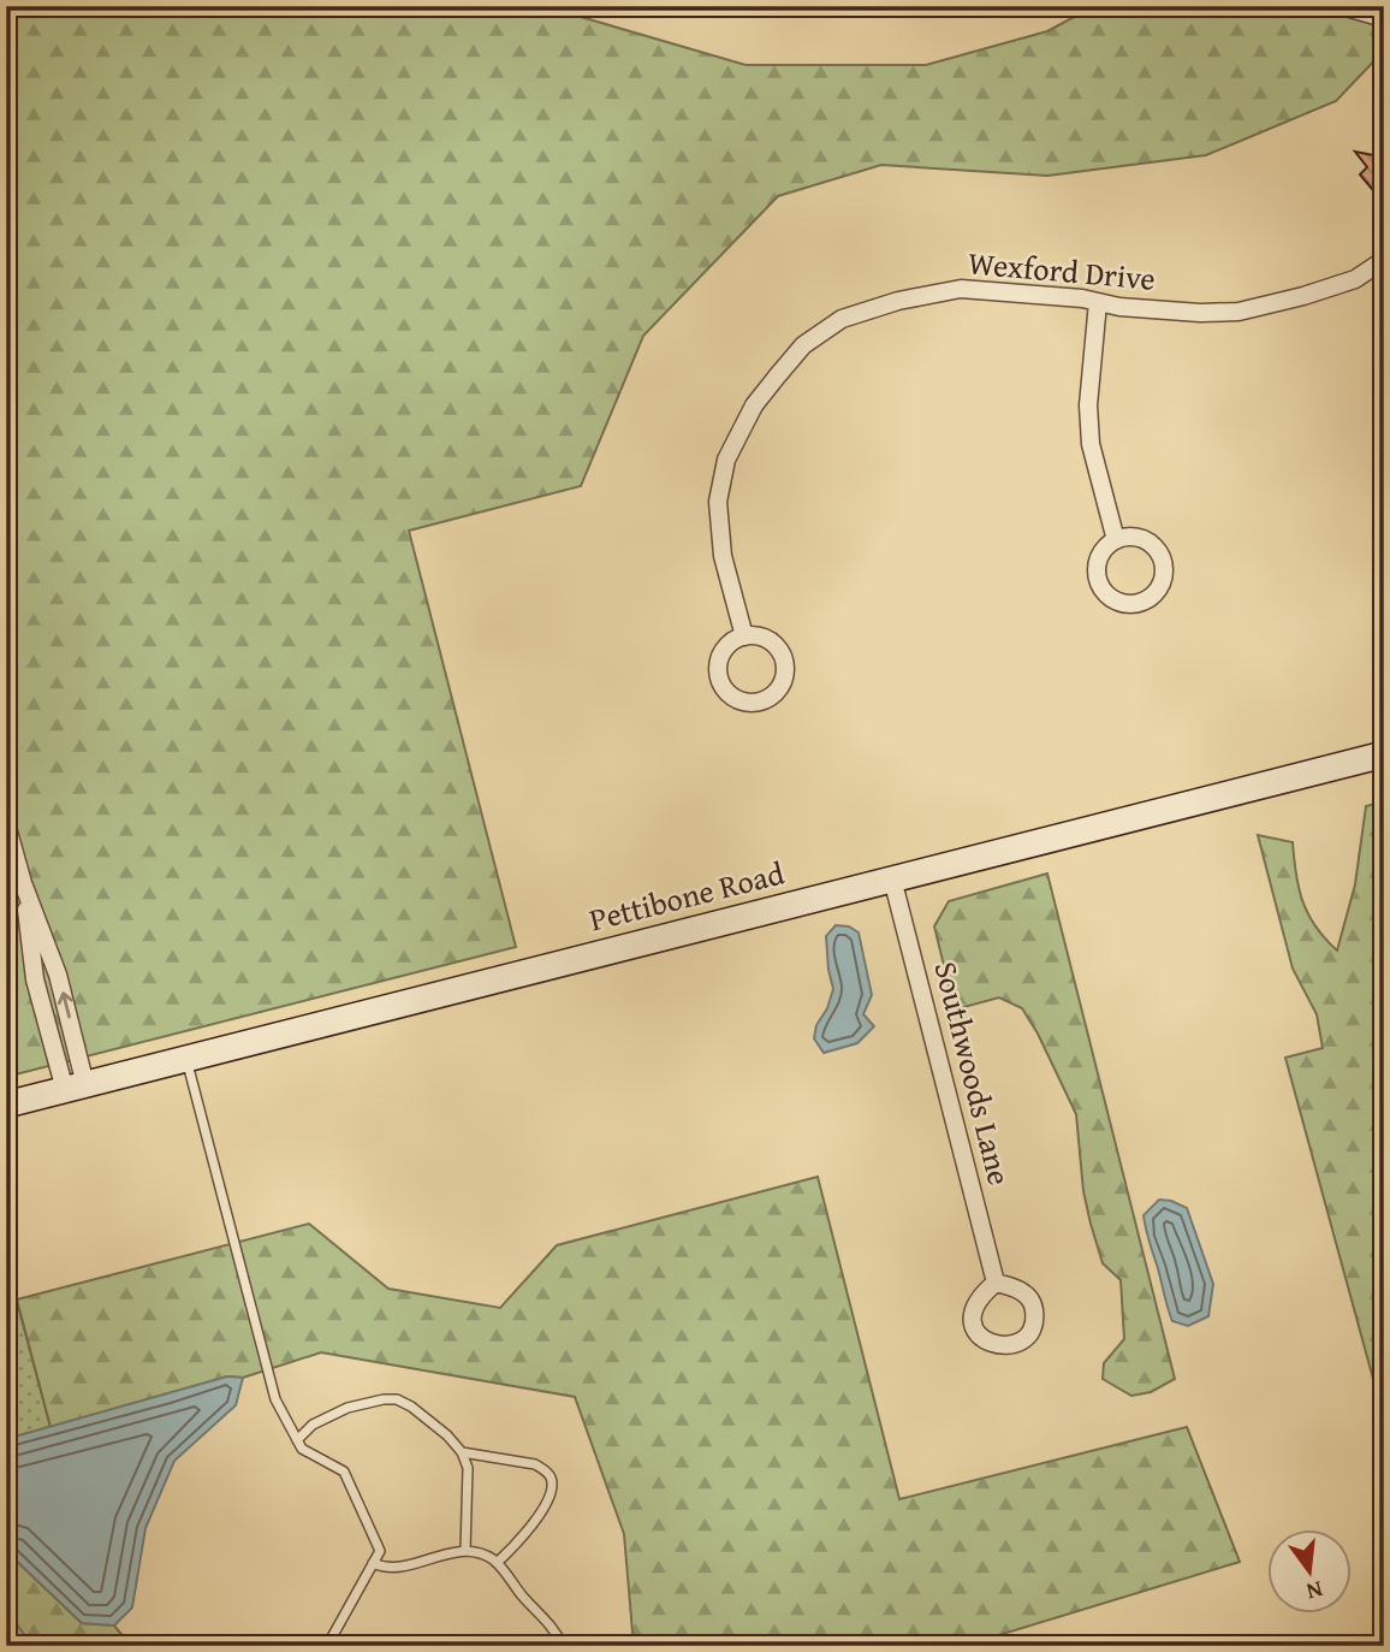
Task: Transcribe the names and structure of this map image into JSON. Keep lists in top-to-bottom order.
{
  "streets": {
    "street": ["Wexford Drive", "Pettibone Road", "Southwoods Lane"]
  },
  "crossings": [
    ["Pettibone Road", "Southwoods Lane"]
  ],
  "north": "bottom"
}
